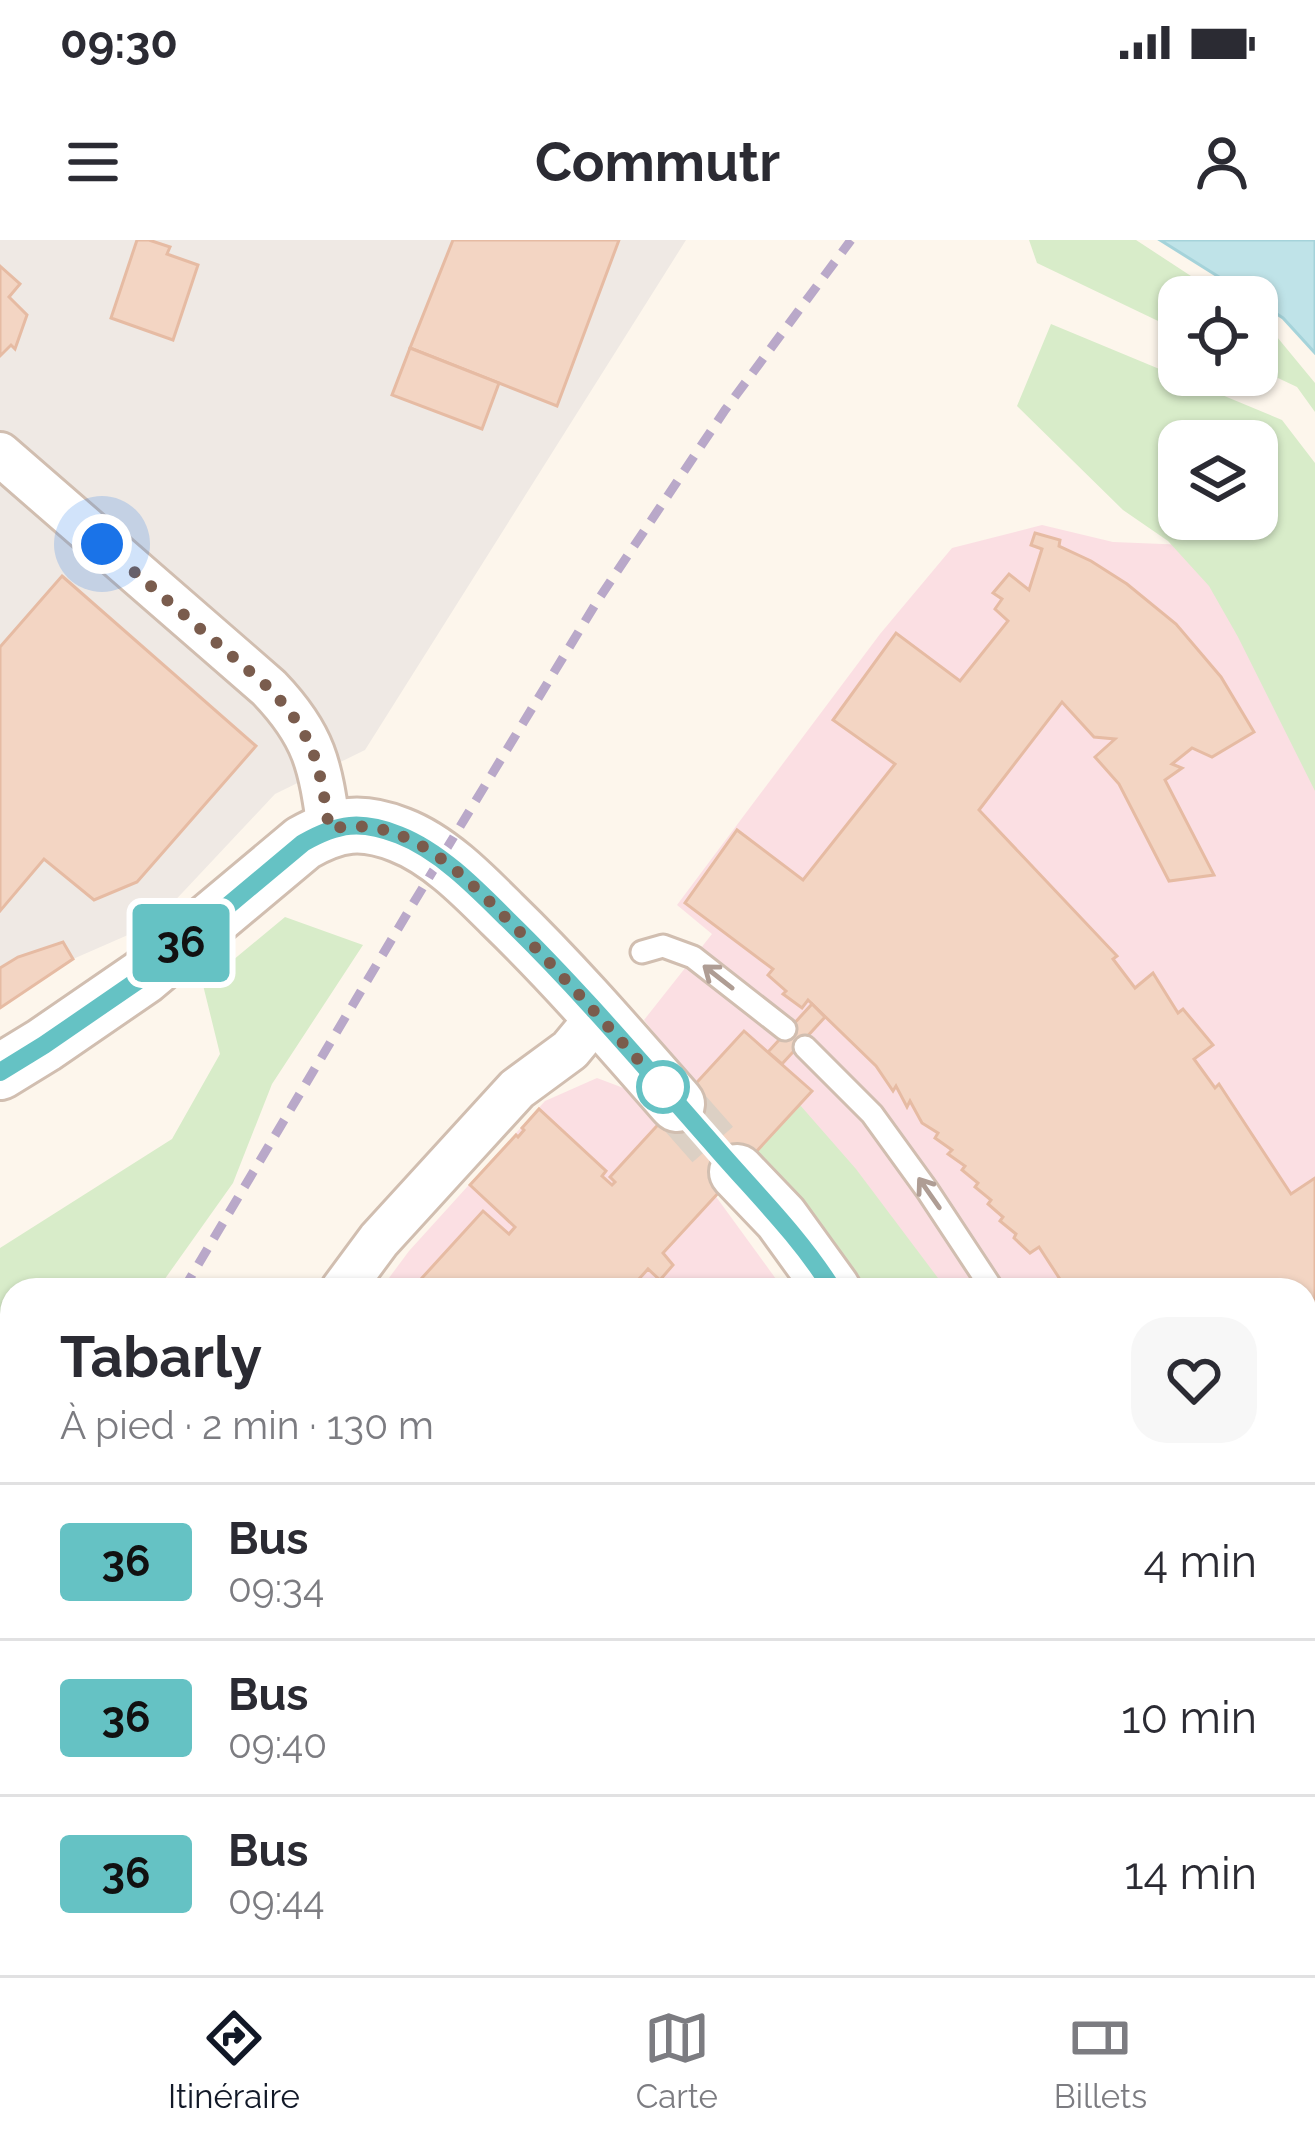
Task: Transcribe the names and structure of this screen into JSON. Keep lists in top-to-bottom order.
{
  "lines": ["bus line 36"],
  "page": {
    "status": "09:30",
    "header": "Commutr",
    "on_map": "36",
    "heading": ["Tabarly", "À pied · 2 min · 130 m"],
    "list": [
      {
        "mark": "36",
        "name": "Bus",
        "note": "09:34",
        "value": "4 min"
      },
      {
        "mark": "36",
        "name": "Bus",
        "note": "09:40",
        "value": "10 min"
      },
      {
        "mark": "36",
        "name": "Bus",
        "note": "09:44",
        "value": "14 min"
      }
    ],
    "tabs": ["Itinéraire", "Carte", "Billets"]
  }
}
